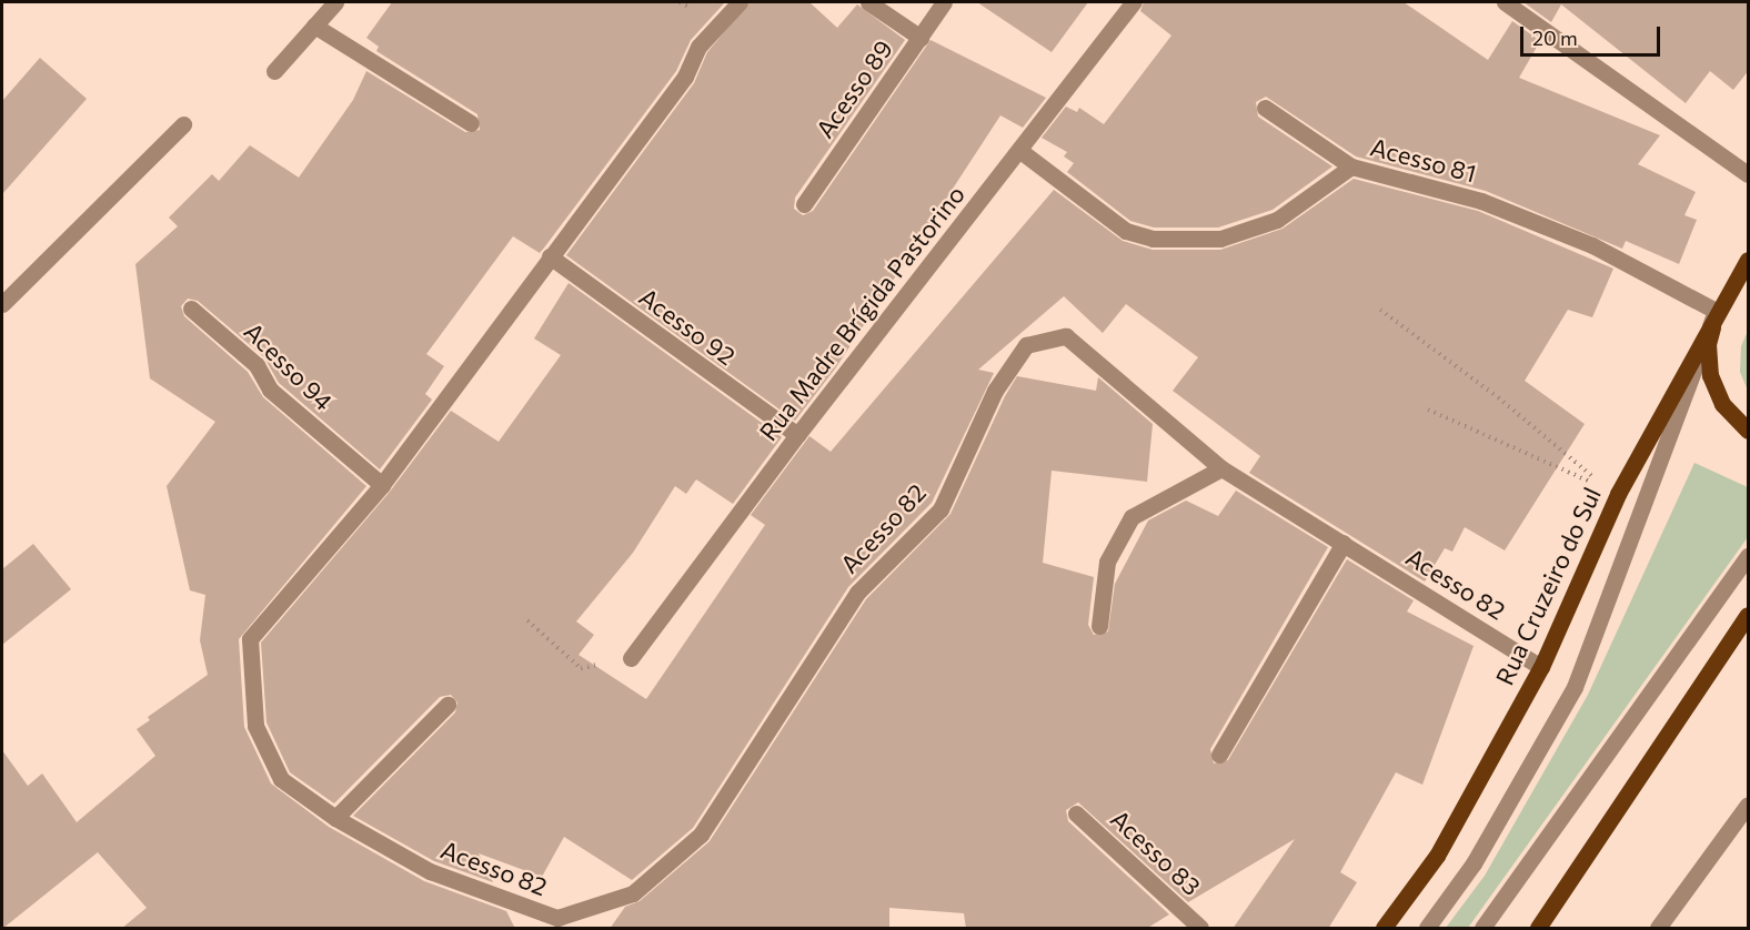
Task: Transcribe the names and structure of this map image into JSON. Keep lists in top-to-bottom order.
{
  "streets": {
    "main road": ["Rua Cruzeiro do Sul"],
    "street": [
      "Acesso 89",
      "Acesso 81",
      "Rua Madre Brígida Pastorino",
      "Acesso 92",
      "Acesso 94",
      "Acesso 82",
      "Acesso 83"
    ]
  },
  "crossings": [
    ["Acesso 81", "Rua Madre Brígida Pastorino"],
    ["Acesso 81", "Rua Cruzeiro do Sul"],
    ["Rua Madre Brígida Pastorino", "Acesso 92"],
    ["Acesso 92", "Acesso 82"],
    ["Acesso 94", "Acesso 82"],
    ["Acesso 82", "Rua Cruzeiro do Sul"]
  ],
  "scale_bar": "20 m"
}
